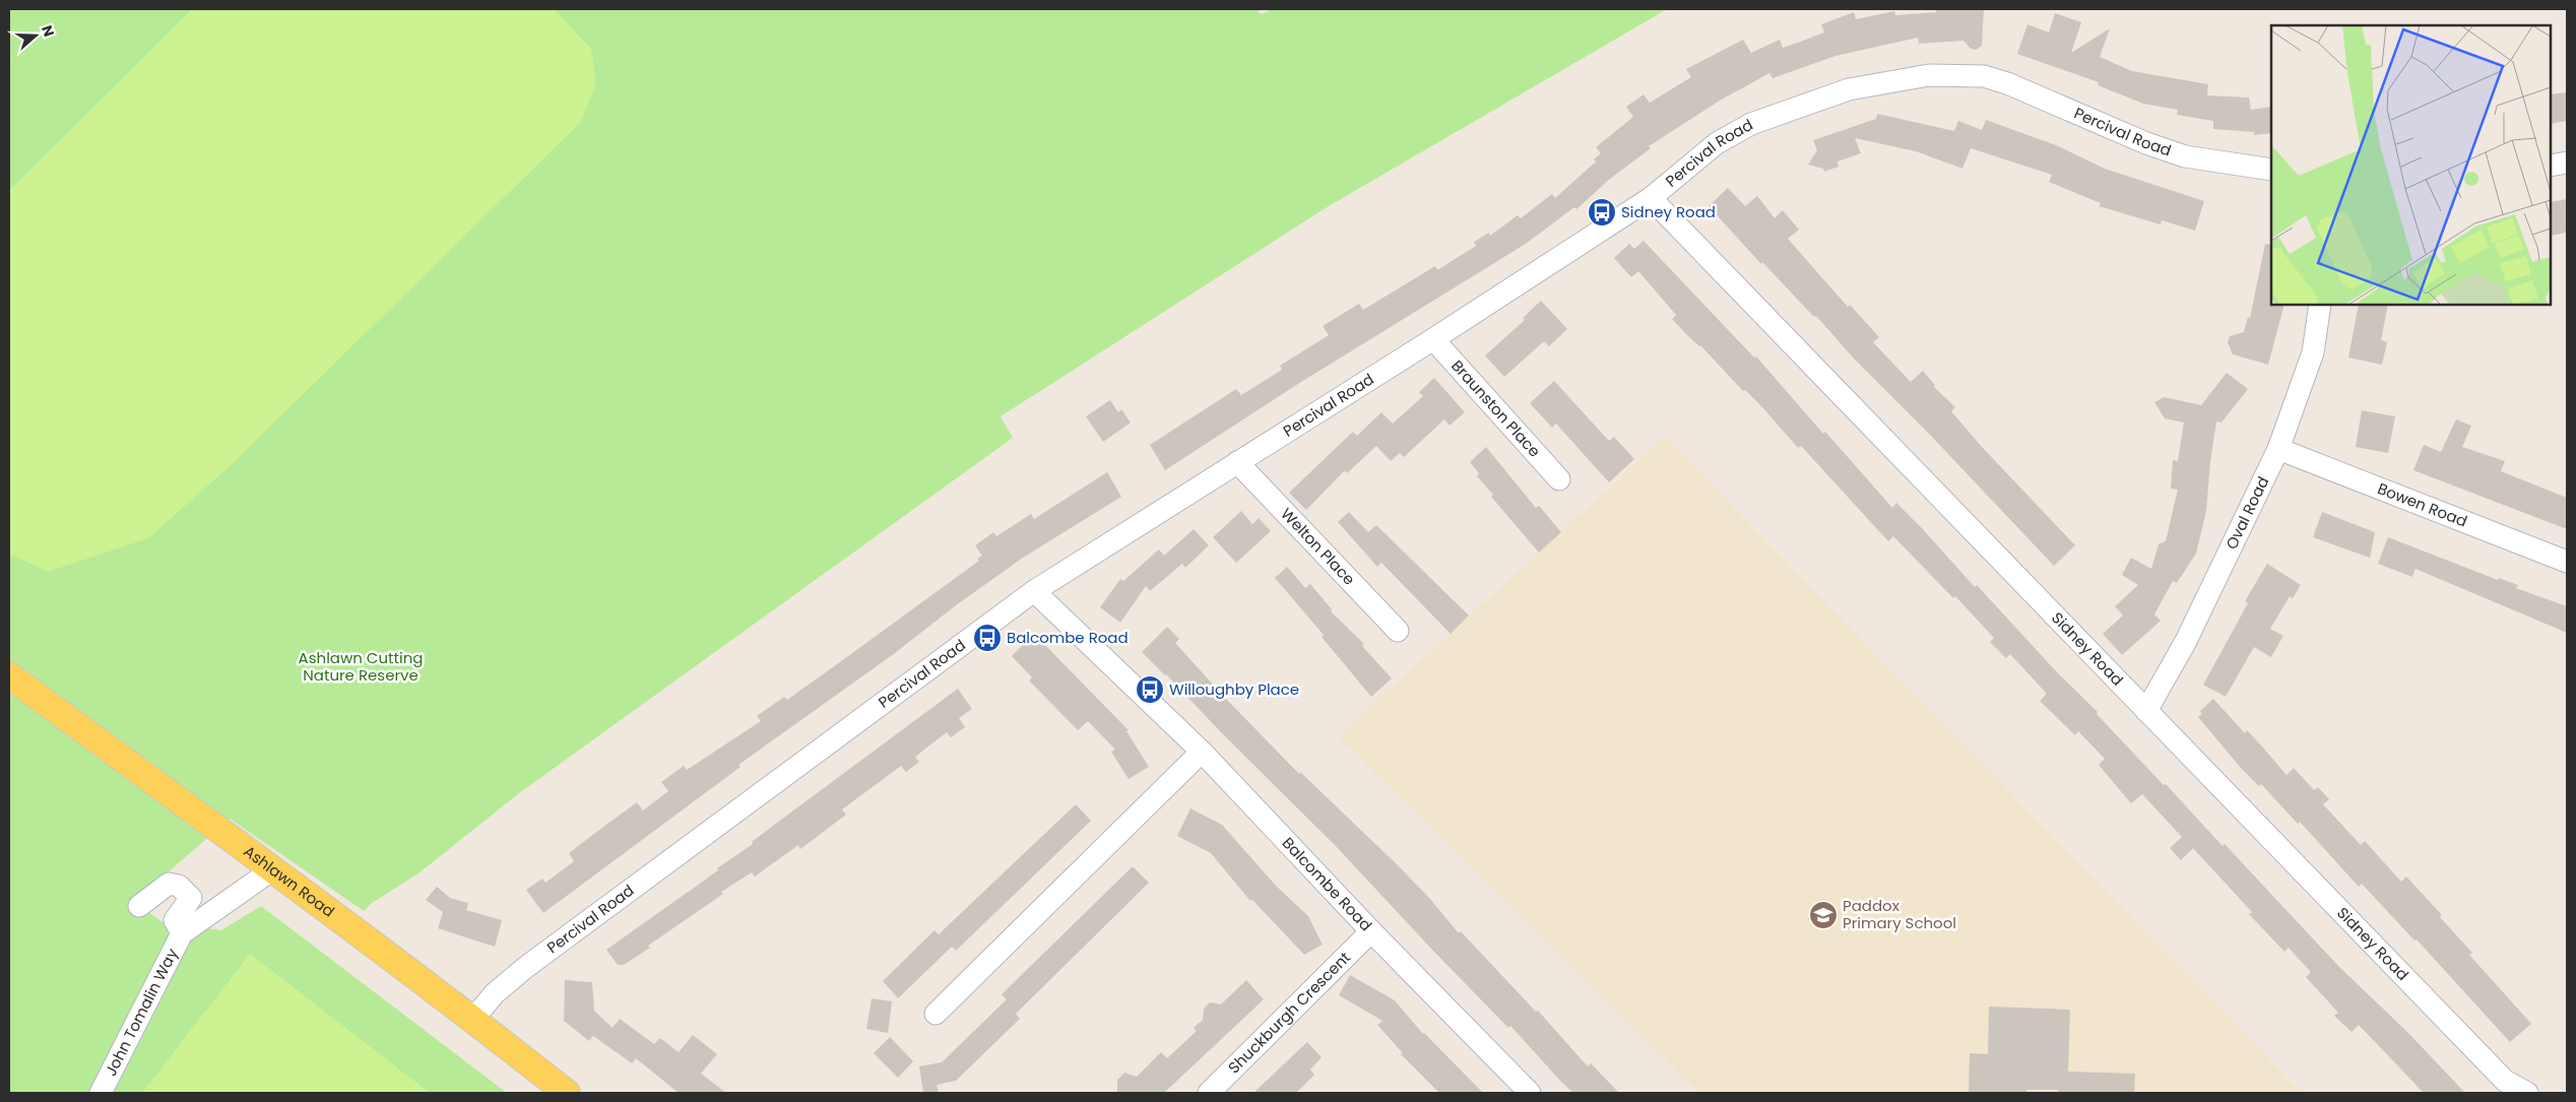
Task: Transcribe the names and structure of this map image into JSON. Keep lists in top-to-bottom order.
{
  "streets": {
    "main road": ["Ashlawn Road"],
    "street": [
      "Percival Road",
      "Braunston Place",
      "Bowen Road",
      "Oval Road",
      "Welton Place",
      "Sidney Road",
      "Balcombe Road",
      "Shuckburgh Crescent",
      "John Tomalin Way"
    ]
  },
  "crossings": [
    ["Percival Road", "Braunston Place"],
    ["Percival Road", "Welton Place"],
    ["Percival Road", "Sidney Road"],
    ["Percival Road", "Ashlawn Road"],
    ["Percival Road", "Balcombe Road"],
    ["Bowen Road", "Oval Road"],
    ["Oval Road", "Sidney Road"],
    ["Balcombe Road", "Shuckburgh Crescent"]
  ],
  "parks": ["Ashlawn Cutting Nature Reserve"],
  "places": {
    "bus stop": ["Sidney Road", "Balcombe Road", "Willoughby Place"],
    "school or university": ["Paddox Primary School"]
  },
  "north": "right"
}
